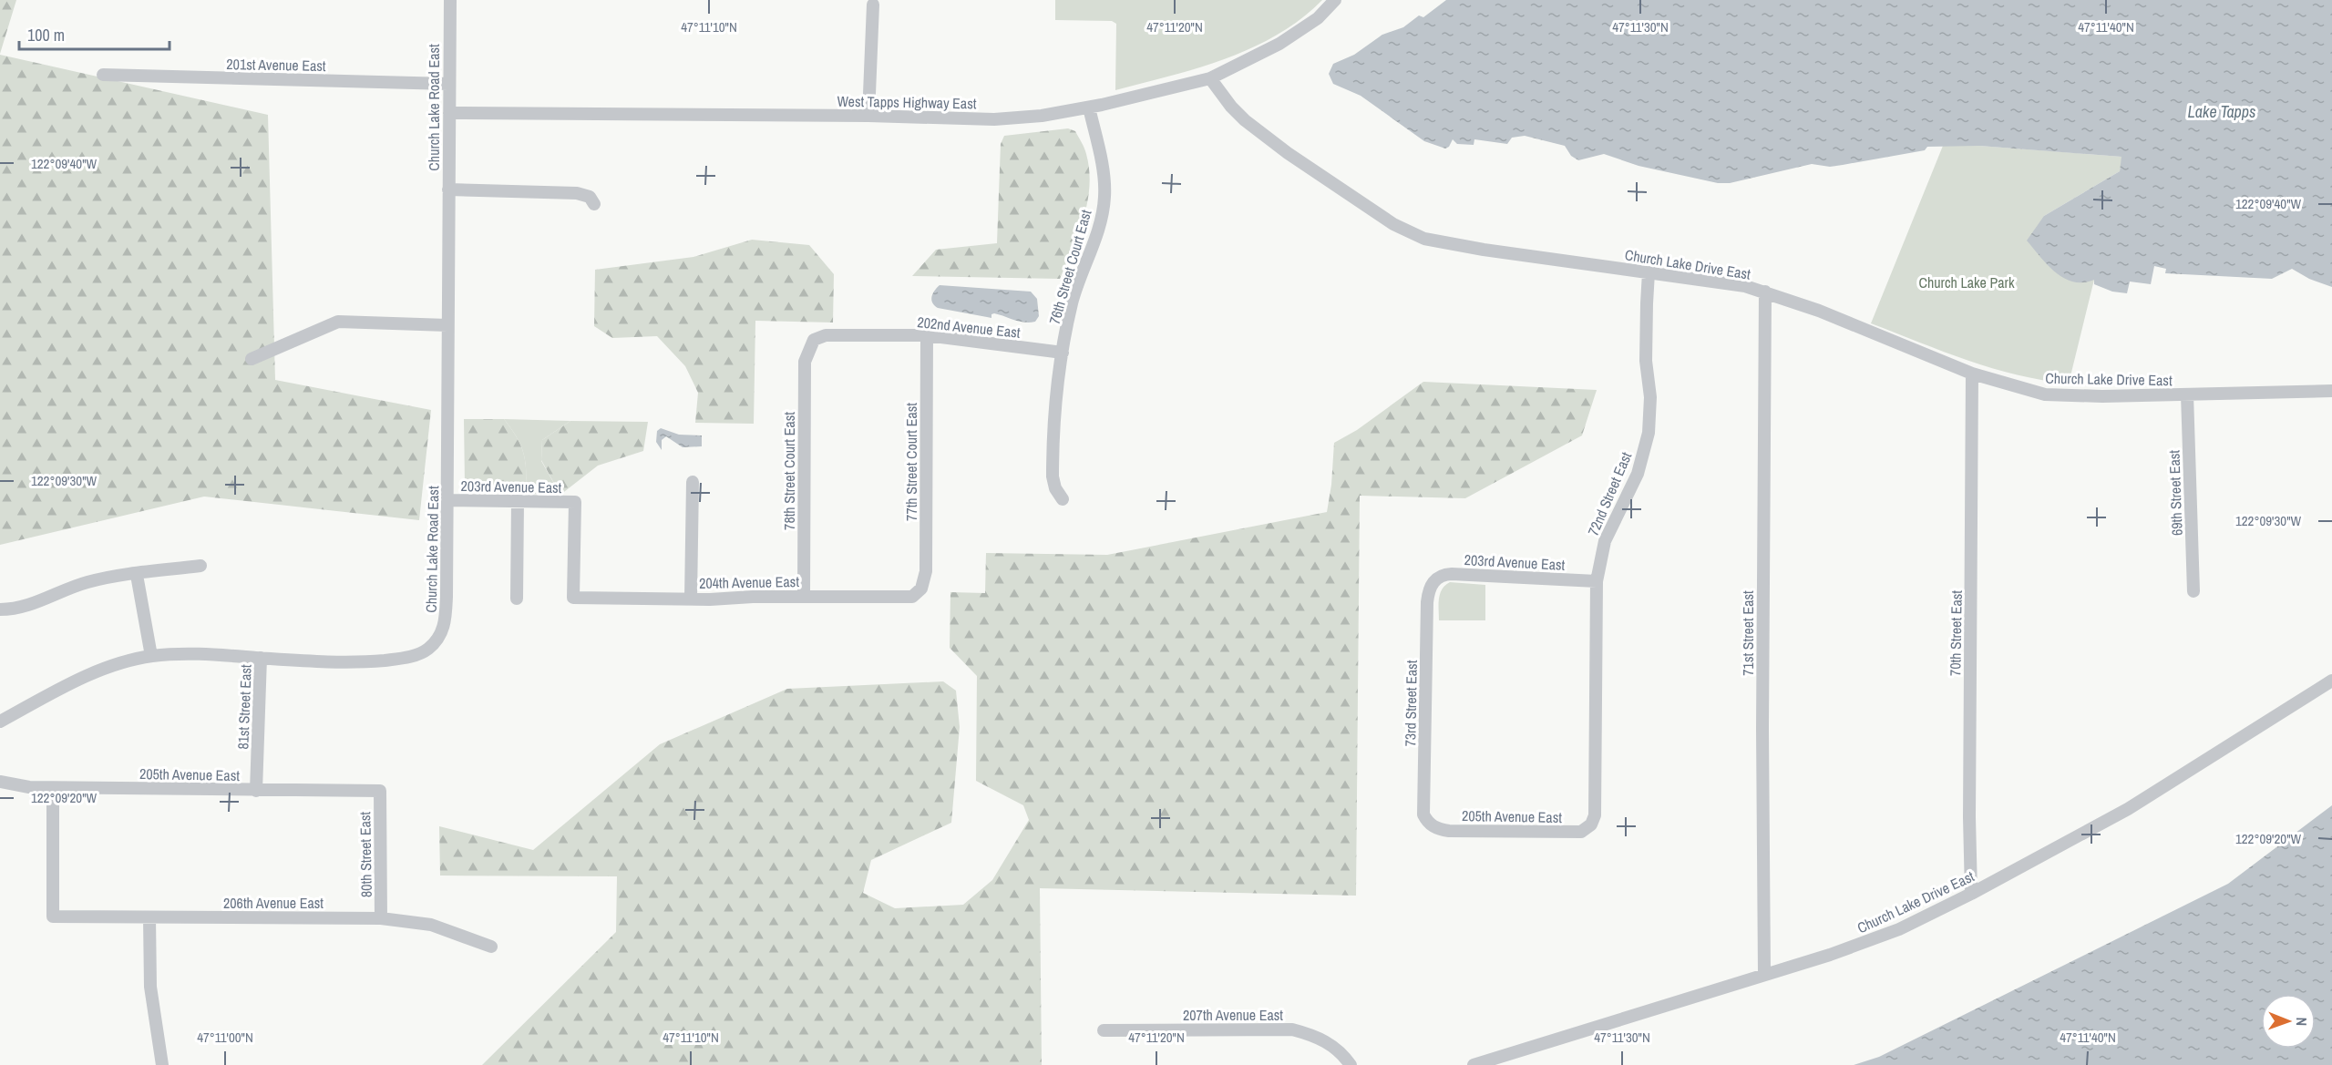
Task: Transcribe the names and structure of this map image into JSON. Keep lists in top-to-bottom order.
{
  "streets": {
    "street": [
      "201st Avenue East",
      "West Tapps Highway East",
      "Church Lake Road East",
      "Church Lake Drive East",
      "76th Street Court East",
      "202nd Avenue East",
      "77th Street Court East",
      "78th Street Court East",
      "203rd Avenue East",
      "69th Street East",
      "72nd Street East",
      "204th Avenue East",
      "71st Street East",
      "70th Street East",
      "73rd Street East",
      "81st Street East",
      "205th Avenue East",
      "80th Street East",
      "206th Avenue East",
      "207th Avenue East"
    ]
  },
  "crossings": [
    ["201st Avenue East", "Church Lake Road East"],
    ["West Tapps Highway East", "Church Lake Road East"],
    ["West Tapps Highway East", "Church Lake Drive East"],
    ["West Tapps Highway East", "76th Street Court East"],
    ["Church Lake Road East", "203rd Avenue East"],
    ["Church Lake Road East", "81st Street East"],
    ["Church Lake Drive East", "69th Street East"],
    ["Church Lake Drive East", "72nd Street East"],
    ["Church Lake Drive East", "71st Street East"],
    ["Church Lake Drive East", "70th Street East"],
    ["76th Street Court East", "202nd Avenue East"],
    ["202nd Avenue East", "77th Street Court East"],
    ["202nd Avenue East", "78th Street Court East"],
    ["77th Street Court East", "204th Avenue East"],
    ["78th Street Court East", "204th Avenue East"],
    ["203rd Avenue East", "72nd Street East"],
    ["203rd Avenue East", "204th Avenue East"],
    ["203rd Avenue East", "73rd Street East"],
    ["72nd Street East", "205th Avenue East"],
    ["73rd Street East", "205th Avenue East"],
    ["81st Street East", "205th Avenue East"],
    ["205th Avenue East", "80th Street East"],
    ["205th Avenue East", "206th Avenue East"],
    ["80th Street East", "206th Avenue East"]
  ],
  "water": ["Lake Tapps"],
  "parks": ["Church Lake Park"],
  "scale_bar": "100 m",
  "north": "right",
  "coordinates": [
    "47°11'10\"N",
    "47°11'20\"N",
    "47°11'30\"N",
    "47°11'40\"N",
    "122°09'40\"W",
    "122°09'30\"W",
    "122°09'20\"W",
    "47°11'00\"N"
  ]
}
